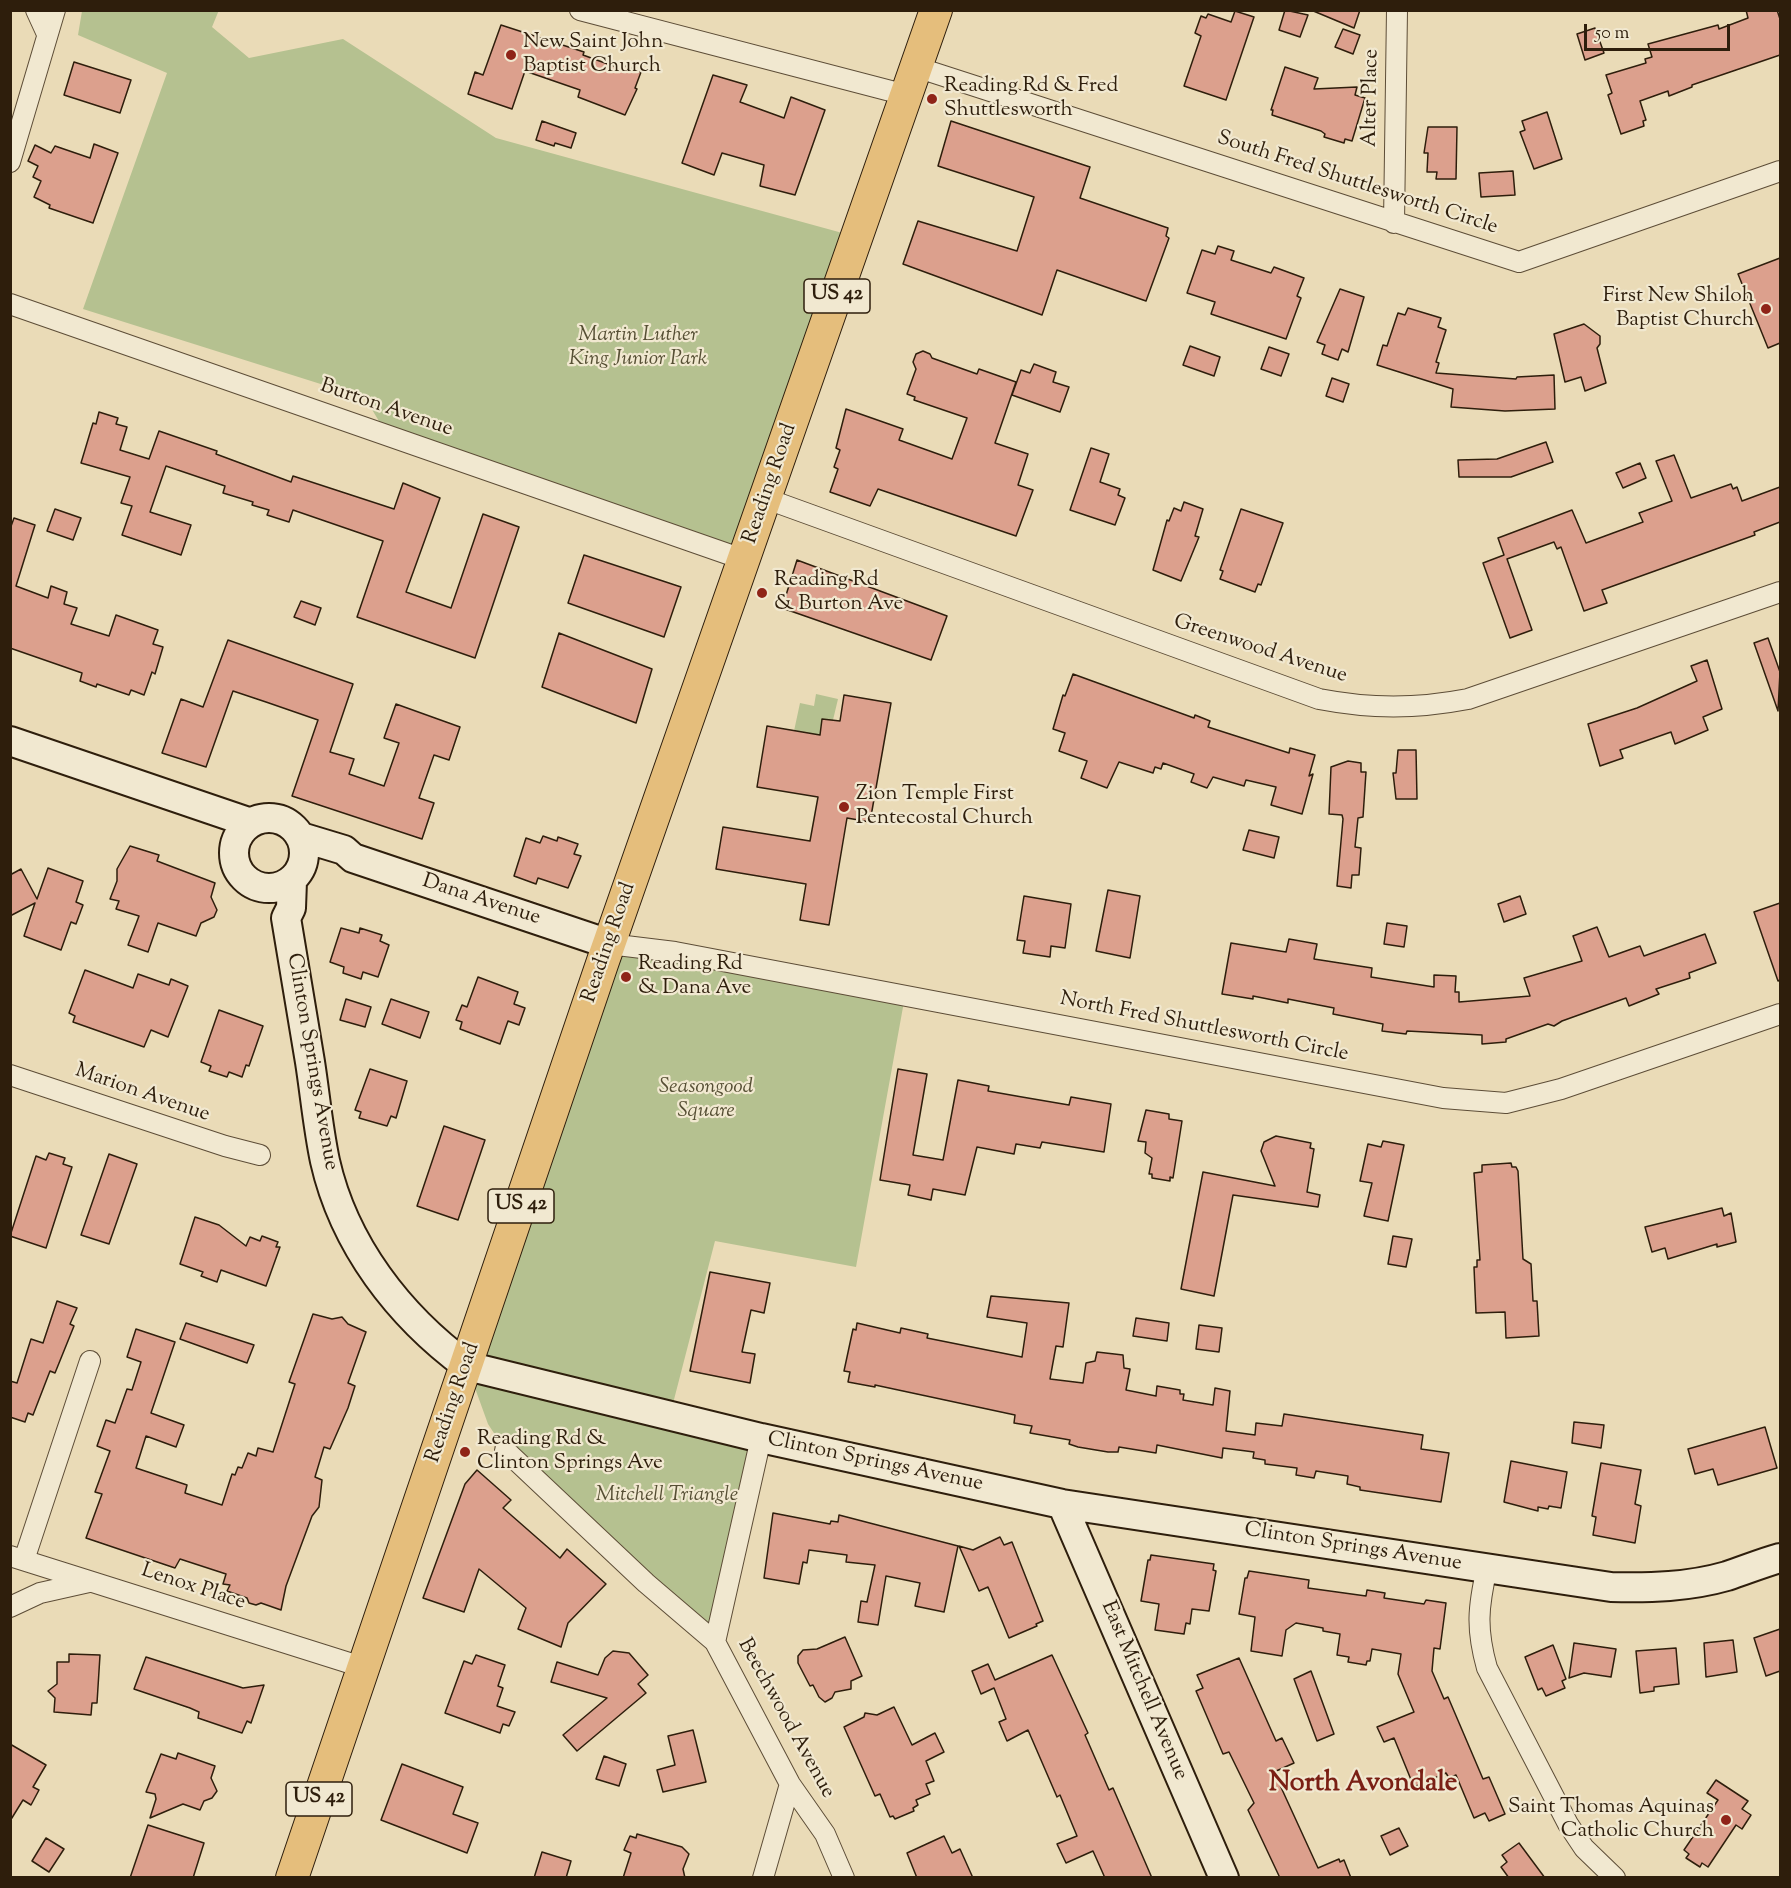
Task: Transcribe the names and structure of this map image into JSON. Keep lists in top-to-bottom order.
{
  "streets": {
    "main road": ["US 42", "Reading Road"],
    "street": [
      "Alter Place",
      "South Fred Shuttlesworth Circle",
      "Burton Avenue",
      "Greenwood Avenue",
      "Dana Avenue",
      "North Fred Shuttlesworth Circle",
      "Clinton Springs Avenue",
      "Marion Avenue",
      "Lenox Place",
      "East Mitchell Avenue",
      "Beechwood Avenue"
    ]
  },
  "crossings": [
    ["Alter Place", "South Fred Shuttlesworth Circle"],
    ["South Fred Shuttlesworth Circle", "Reading Road"],
    ["Burton Avenue", "Reading Road"],
    ["Reading Road", "Greenwood Avenue"],
    ["Reading Road", "Dana Avenue"],
    ["Reading Road", "North Fred Shuttlesworth Circle"],
    ["Reading Road", "Clinton Springs Avenue"],
    ["Reading Road", "Lenox Place"],
    ["Dana Avenue", "North Fred Shuttlesworth Circle"],
    ["Dana Avenue", "Clinton Springs Avenue"],
    ["Clinton Springs Avenue", "East Mitchell Avenue"],
    ["Clinton Springs Avenue", "Beechwood Avenue"]
  ],
  "districts": ["North Avondale"],
  "parks": ["Martin Luther King Junior Park", "Seasongood Square", "Mitchell Triangle"],
  "places": [
    "New Saint John Baptist Church",
    "Reading Rd & Fred Shuttlesworth",
    "First New Shiloh Baptist Church",
    "Reading Rd & Burton Ave",
    "Zion Temple First Pentecostal Church",
    "Reading Rd & Dana Ave",
    "Reading Rd & Clinton Springs Ave",
    "Saint Thomas Aquinas Catholic Church"
  ],
  "scale_bar": "50 m"
}
